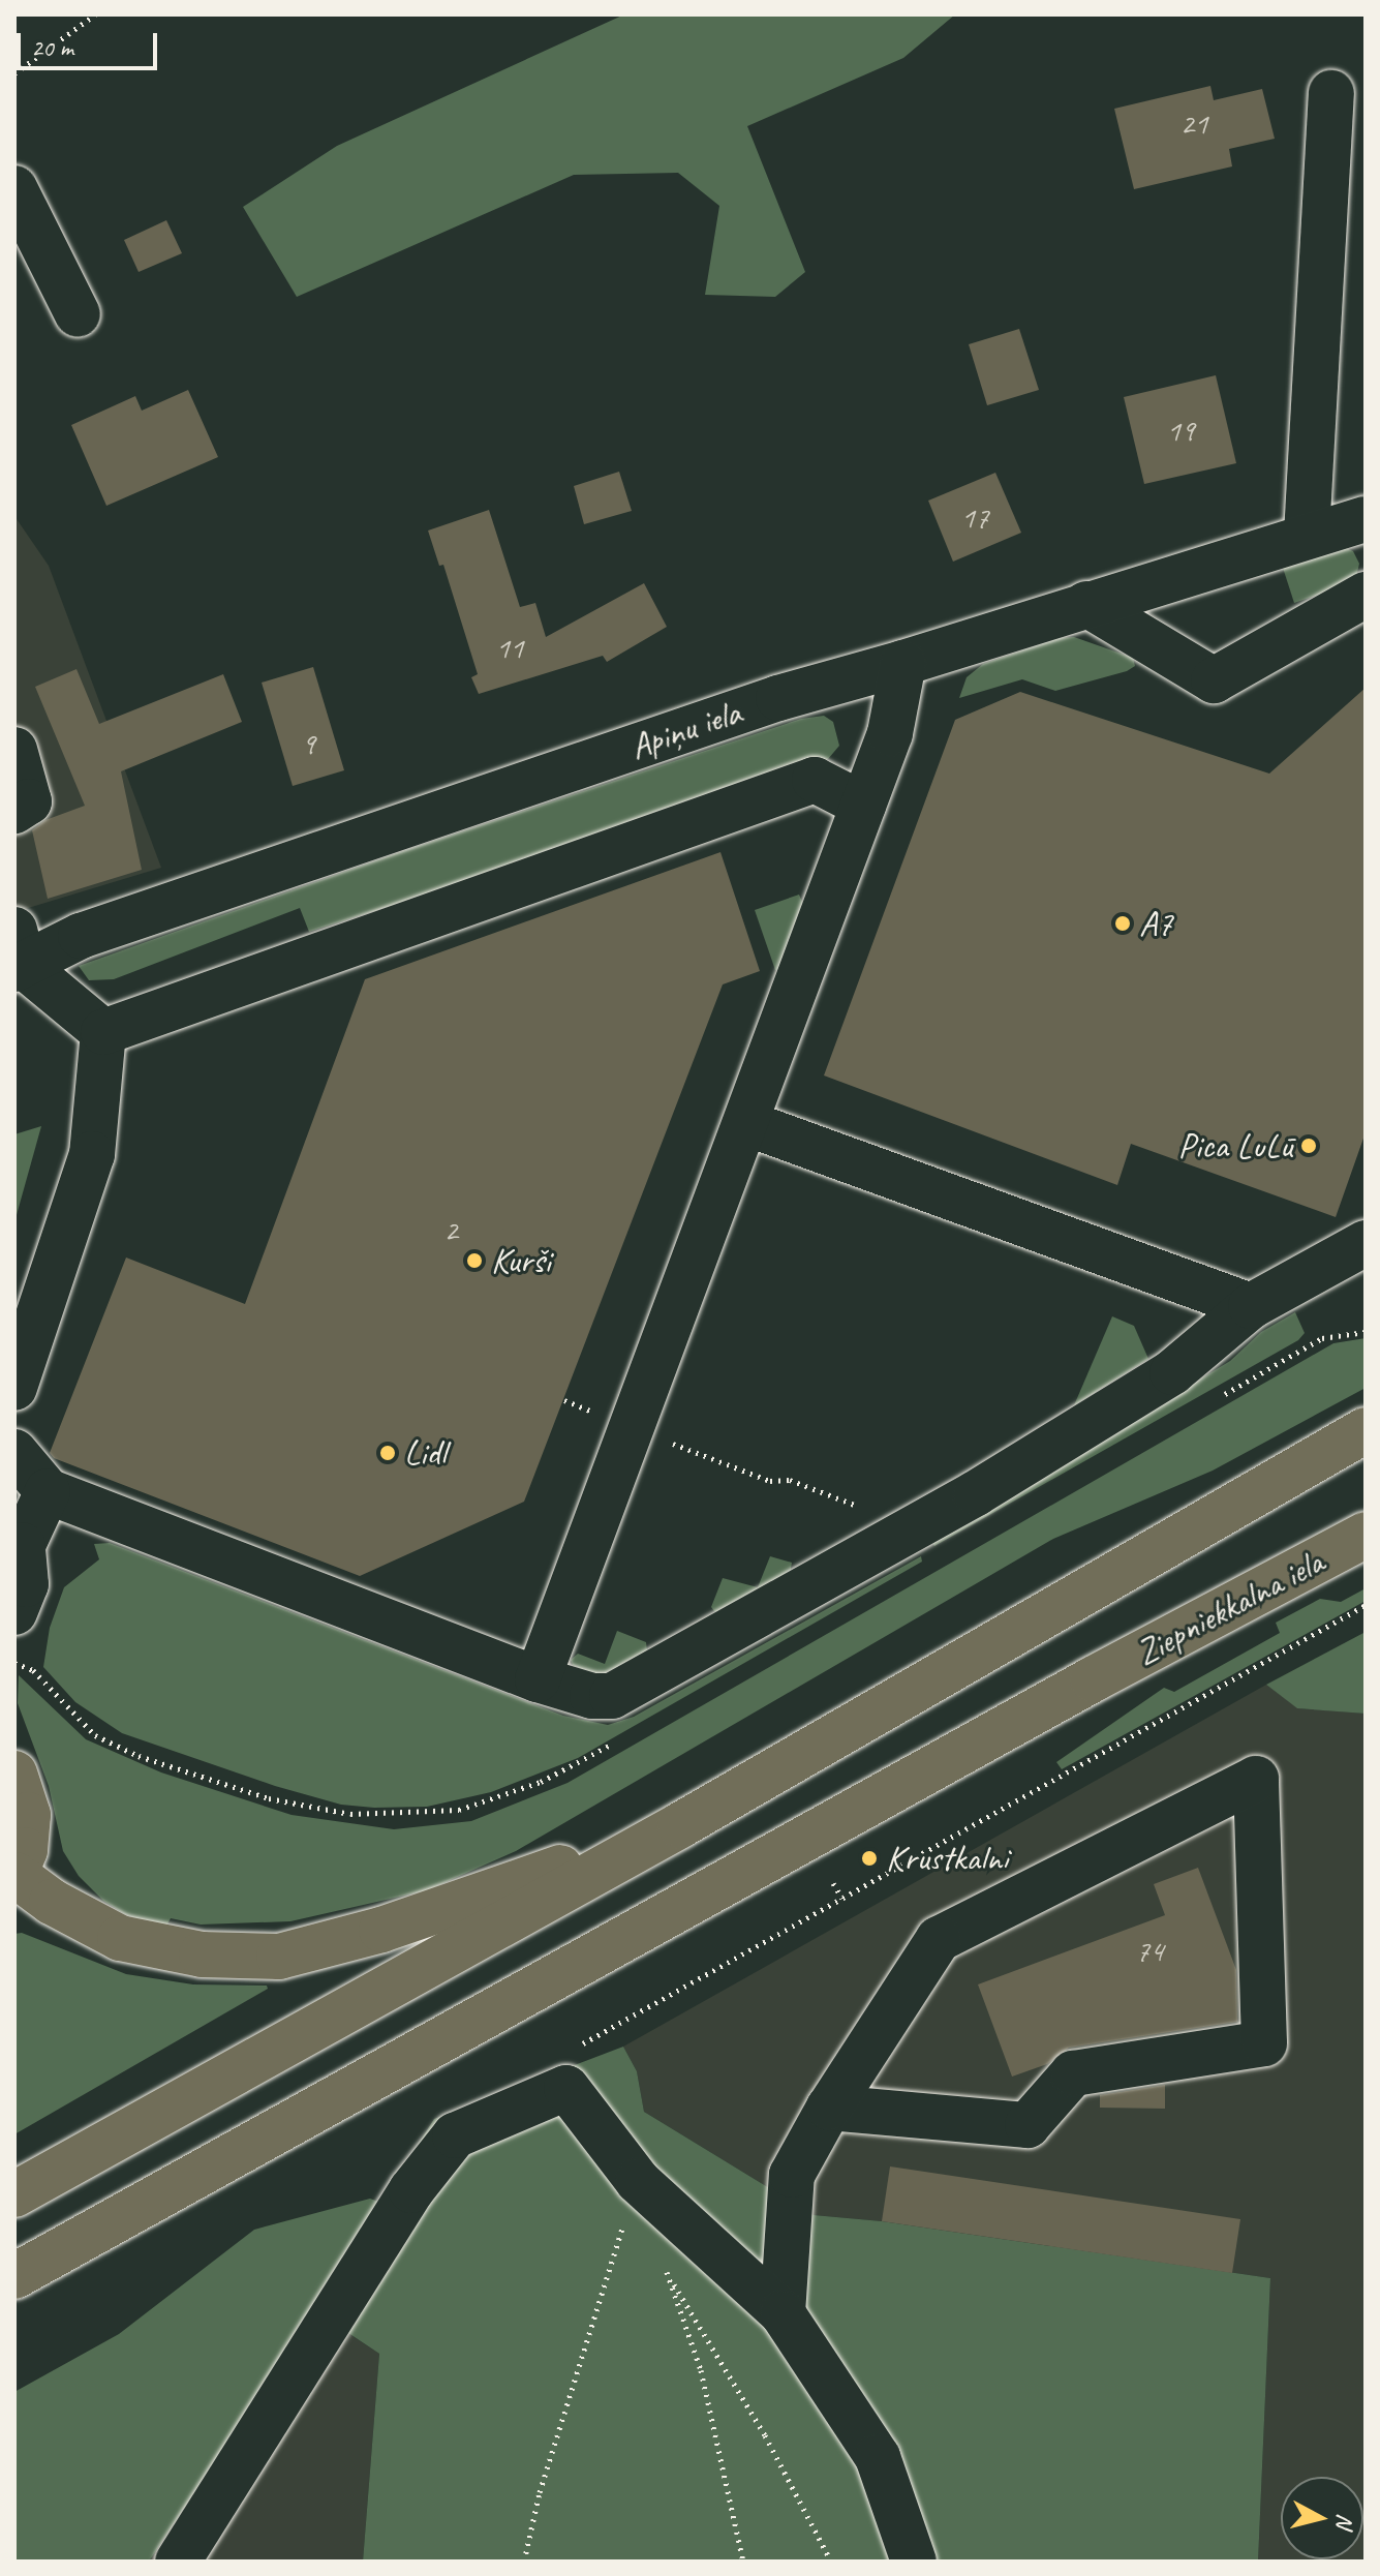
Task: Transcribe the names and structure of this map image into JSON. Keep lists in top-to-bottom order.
{
  "streets": {
    "main road": ["Ziepniekkalna iela"],
    "street": ["Apiņu iela"]
  },
  "places": [
    "A7",
    "Pica LuLū",
    "Kurši",
    "Lidl",
    "Krustkalni"
  ],
  "house_numbers": [
    "21",
    "19",
    "17",
    "11",
    "9",
    "2",
    "74"
  ],
  "scale_bar": "20 m",
  "north": "right"
}
